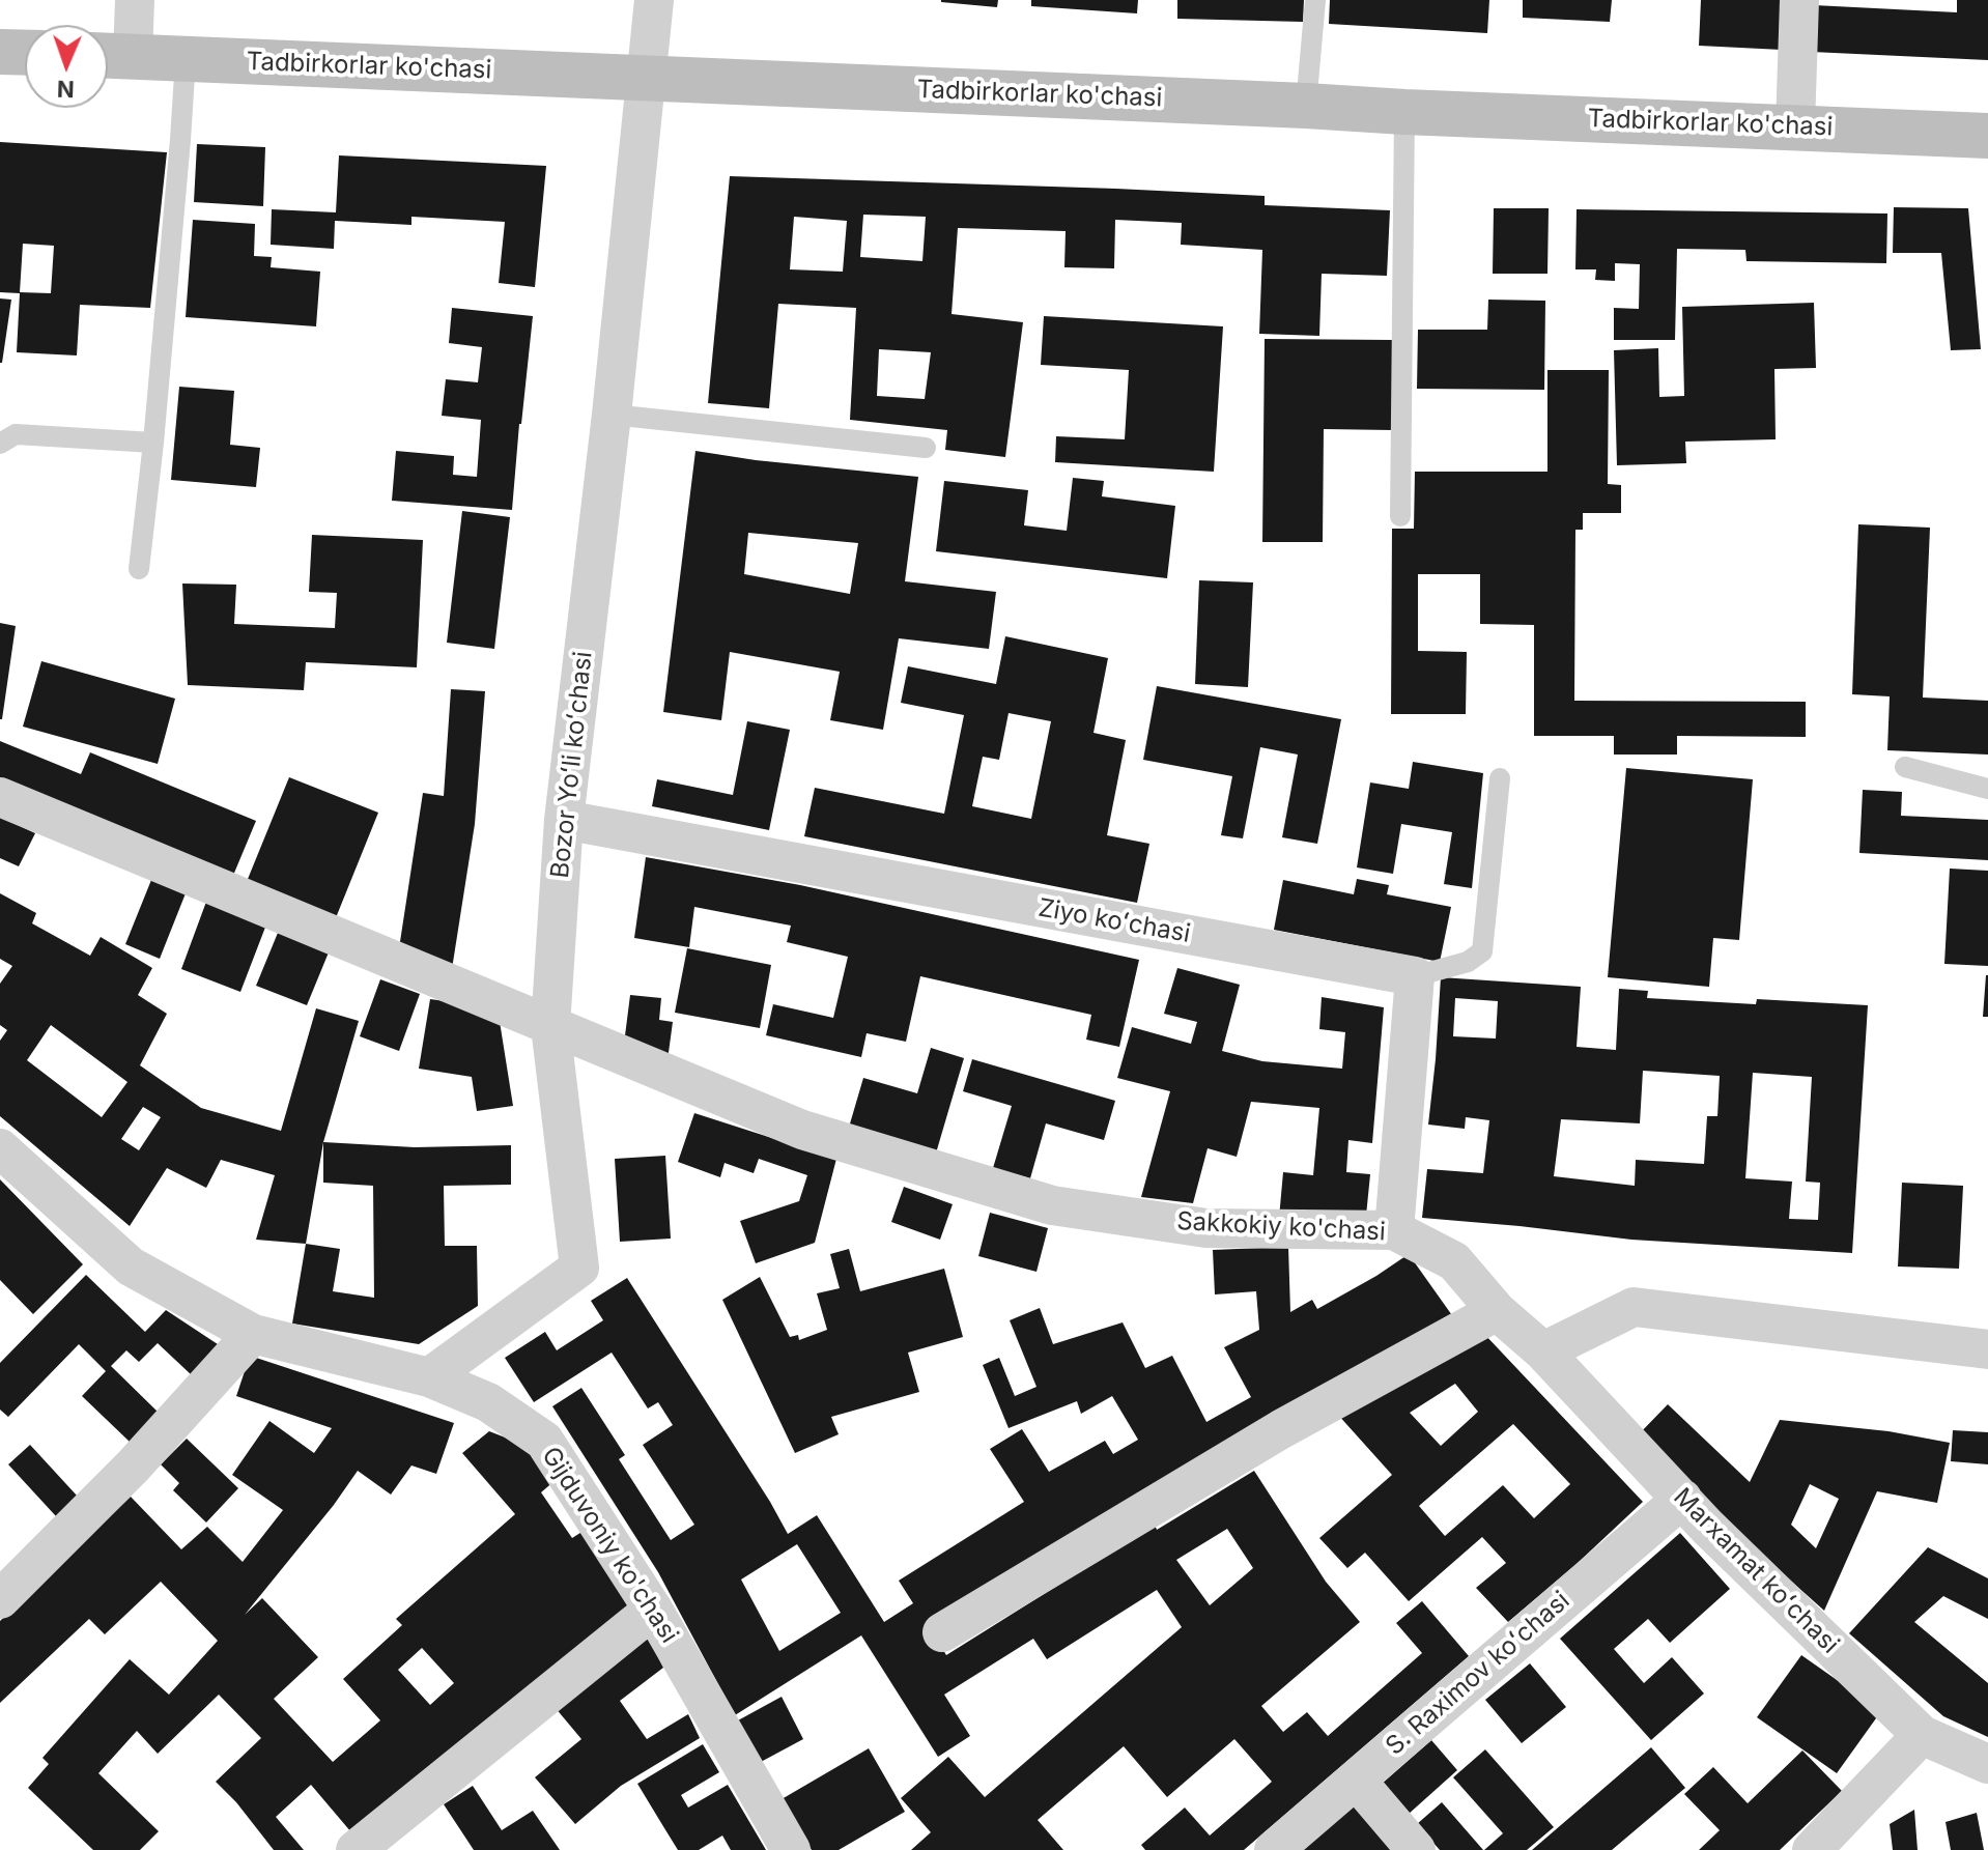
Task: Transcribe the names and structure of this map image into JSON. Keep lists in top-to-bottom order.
{
  "streets": {
    "main road": ["Tadbirkorlar ko'chasi"],
    "street": [
      "Bozor Yoʻli koʻchasi",
      "Ziyo koʻchasi",
      "Sakkokiy ko'chasi",
      "Gijduvoniy ko'chasi",
      "Marxamat koʻchasi",
      "S. Raximov koʻchasi"
    ]
  },
  "crossings": [
    ["Tadbirkorlar ko'chasi", "Bozor Yoʻli koʻchasi"],
    ["Bozor Yoʻli koʻchasi", "Ziyo koʻchasi"],
    ["Bozor Yoʻli koʻchasi", "Sakkokiy ko'chasi"],
    ["Bozor Yoʻli koʻchasi", "Gijduvoniy ko'chasi"],
    ["Sakkokiy ko'chasi", "Marxamat koʻchasi"],
    ["Marxamat koʻchasi", "S. Raximov koʻchasi"]
  ],
  "north": "bottom"
}
